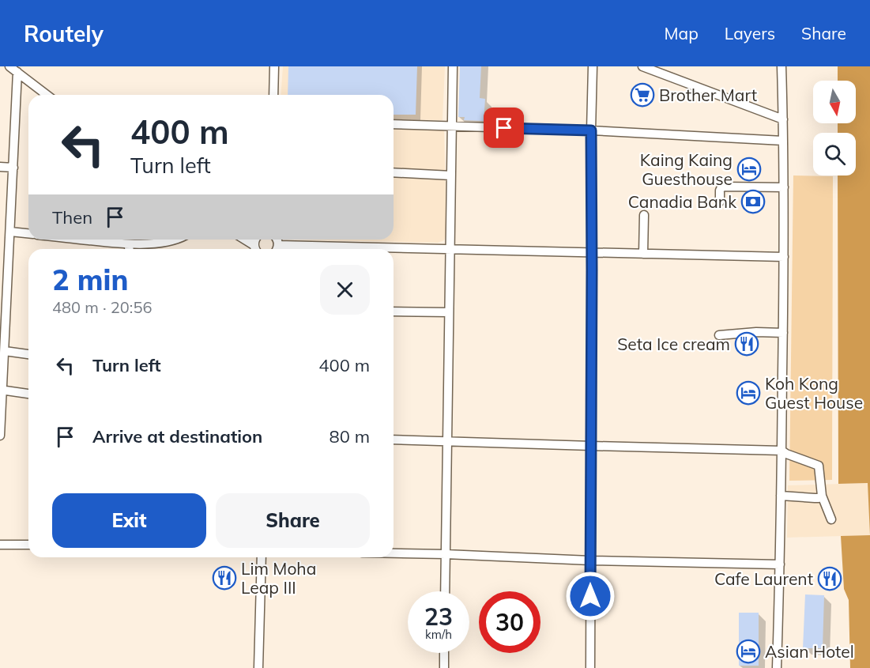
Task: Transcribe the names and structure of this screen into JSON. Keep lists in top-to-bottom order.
{
  "places": {
    "supermarket": ["Brother Mart"],
    "hotel": ["Kaing Kaing Guesthouse", "Koh Kong Guest House", "Asian Hotel"],
    "bank": ["Canadia Bank"],
    "restaurant": ["Seta Ice cream", "Lim Moha Leap III", "Cafe Laurent"]
  },
  "north": "bottom",
  "page": {
    "header": "Routely",
    "nav": ["Map", "Layers", "Share"],
    "turn": ["400 m", "Turn left"],
    "then": "Then",
    "heading": ["2 min", "480 m · 20:56"],
    "list": [
      {
        "name": "Turn left",
        "value": "400 m"
      },
      {
        "name": "Arrive at destination",
        "value": "80 m"
      }
    ],
    "buttons": ["Exit", "Share"],
    "speed": "23 km/h",
    "limit": "30"
  }
}
